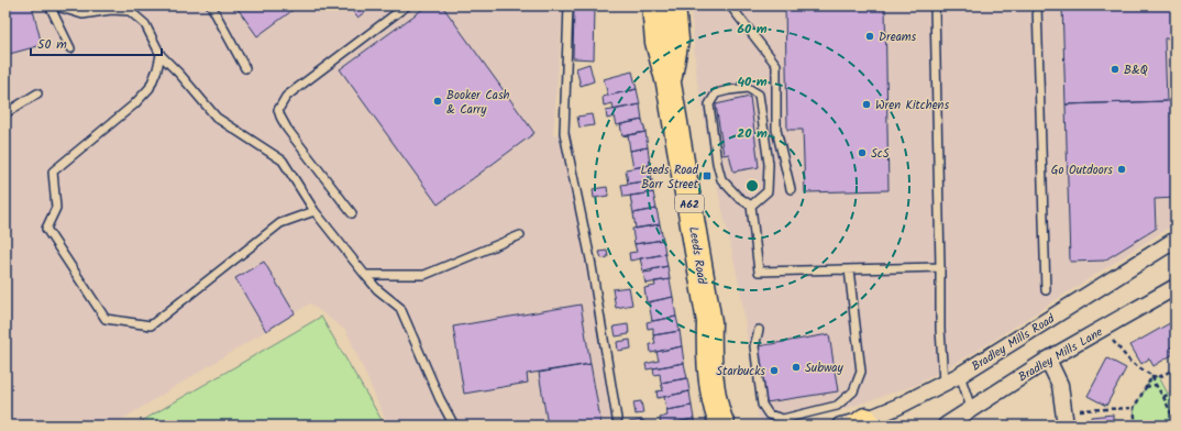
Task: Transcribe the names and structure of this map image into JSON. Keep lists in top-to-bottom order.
{
  "streets": {
    "main road": ["A62", "Leeds Road"],
    "street": ["Bradley Mills Road", "Bradley Mills Lane"]
  },
  "places": {
    "other": [
      "Dreams",
      "B&Q",
      "Booker Cash & Carry",
      "Wren Kitchens",
      "ScS",
      "Go Outdoors",
      "Subway",
      "Starbucks"
    ],
    "transit": ["Leeds Road Barr Street"]
  },
  "scale_bar": "50 m",
  "rings": ["60 m", "40 m", "20 m"]
}
